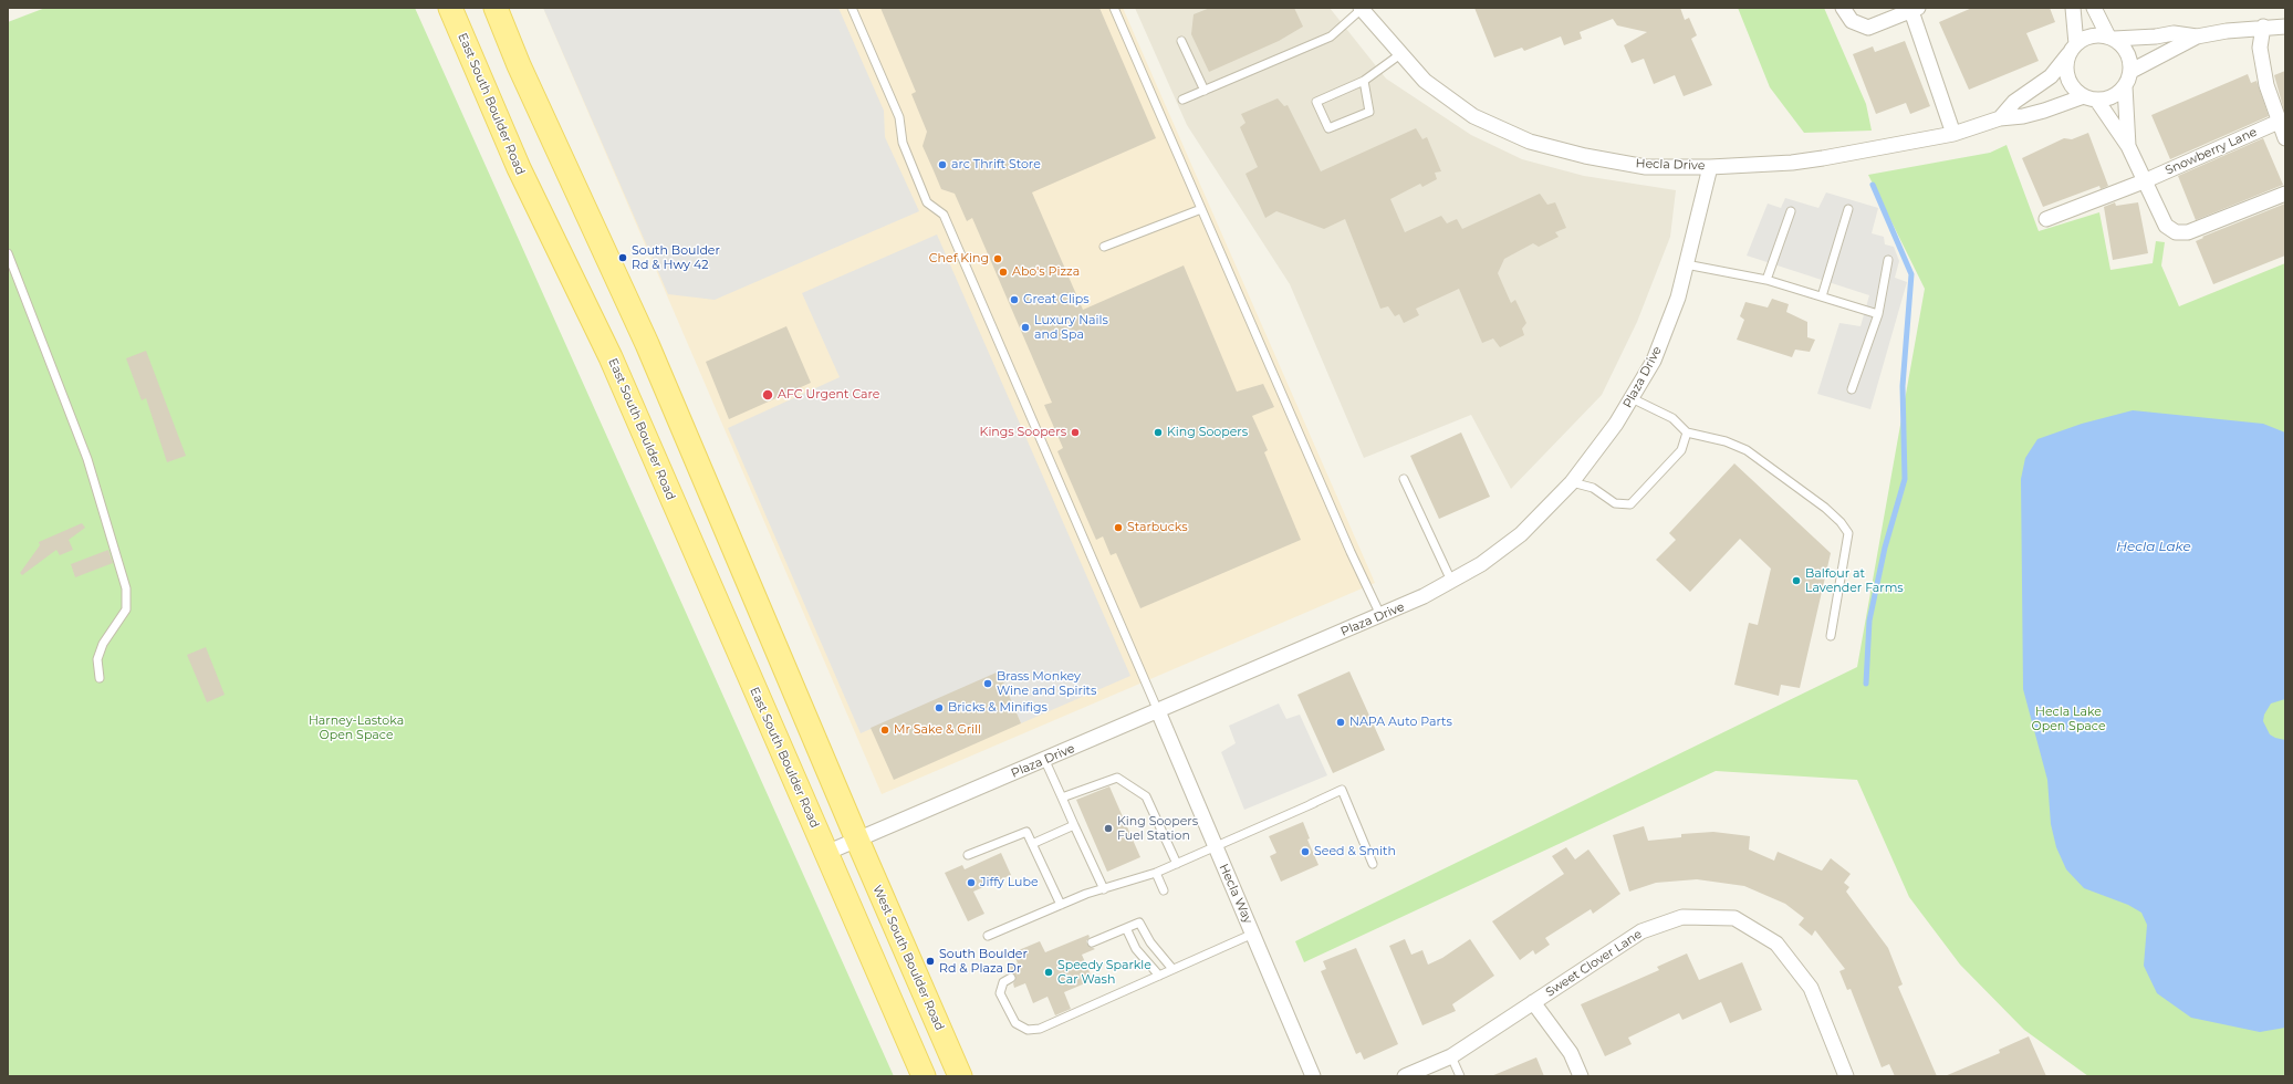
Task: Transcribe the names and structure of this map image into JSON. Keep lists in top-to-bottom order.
{
  "streets": {
    "main road": ["East South Boulder Road", "West South Boulder Road"],
    "street": [
      "Snowberry Lane",
      "Hecla Drive",
      "Plaza Drive",
      "Hecla Way",
      "Sweet Clover Lane"
    ]
  },
  "crossings": [
    ["East South Boulder Road", "Plaza Drive"],
    ["Hecla Drive", "Plaza Drive"],
    ["Plaza Drive", "Hecla Way"],
    ["Plaza Drive", "West South Boulder Road"]
  ],
  "water": ["Hecla Lake"],
  "parks": ["Hecla Lake Open Space", "Harney-Lastoka Open Space"],
  "places": [
    "arc Thrift Store",
    "South Boulder Rd & Hwy 42",
    "Chef King",
    "Abo's Pizza",
    "Great Clips",
    "Luxury Nails and Spa",
    "AFC Urgent Care",
    "Kings Soopers",
    "King Soopers",
    "Starbucks",
    "Balfour at Lavender Farms",
    "Brass Monkey Wine and Spirits",
    "Bricks & Minifigs",
    "NAPA Auto Parts",
    "Mr Sake & Grill",
    "King Soopers Fuel Station",
    "Seed & Smith",
    "Jiffy Lube",
    "South Boulder Rd & Plaza Dr",
    "Speedy Sparkle Car Wash"
  ]
}
